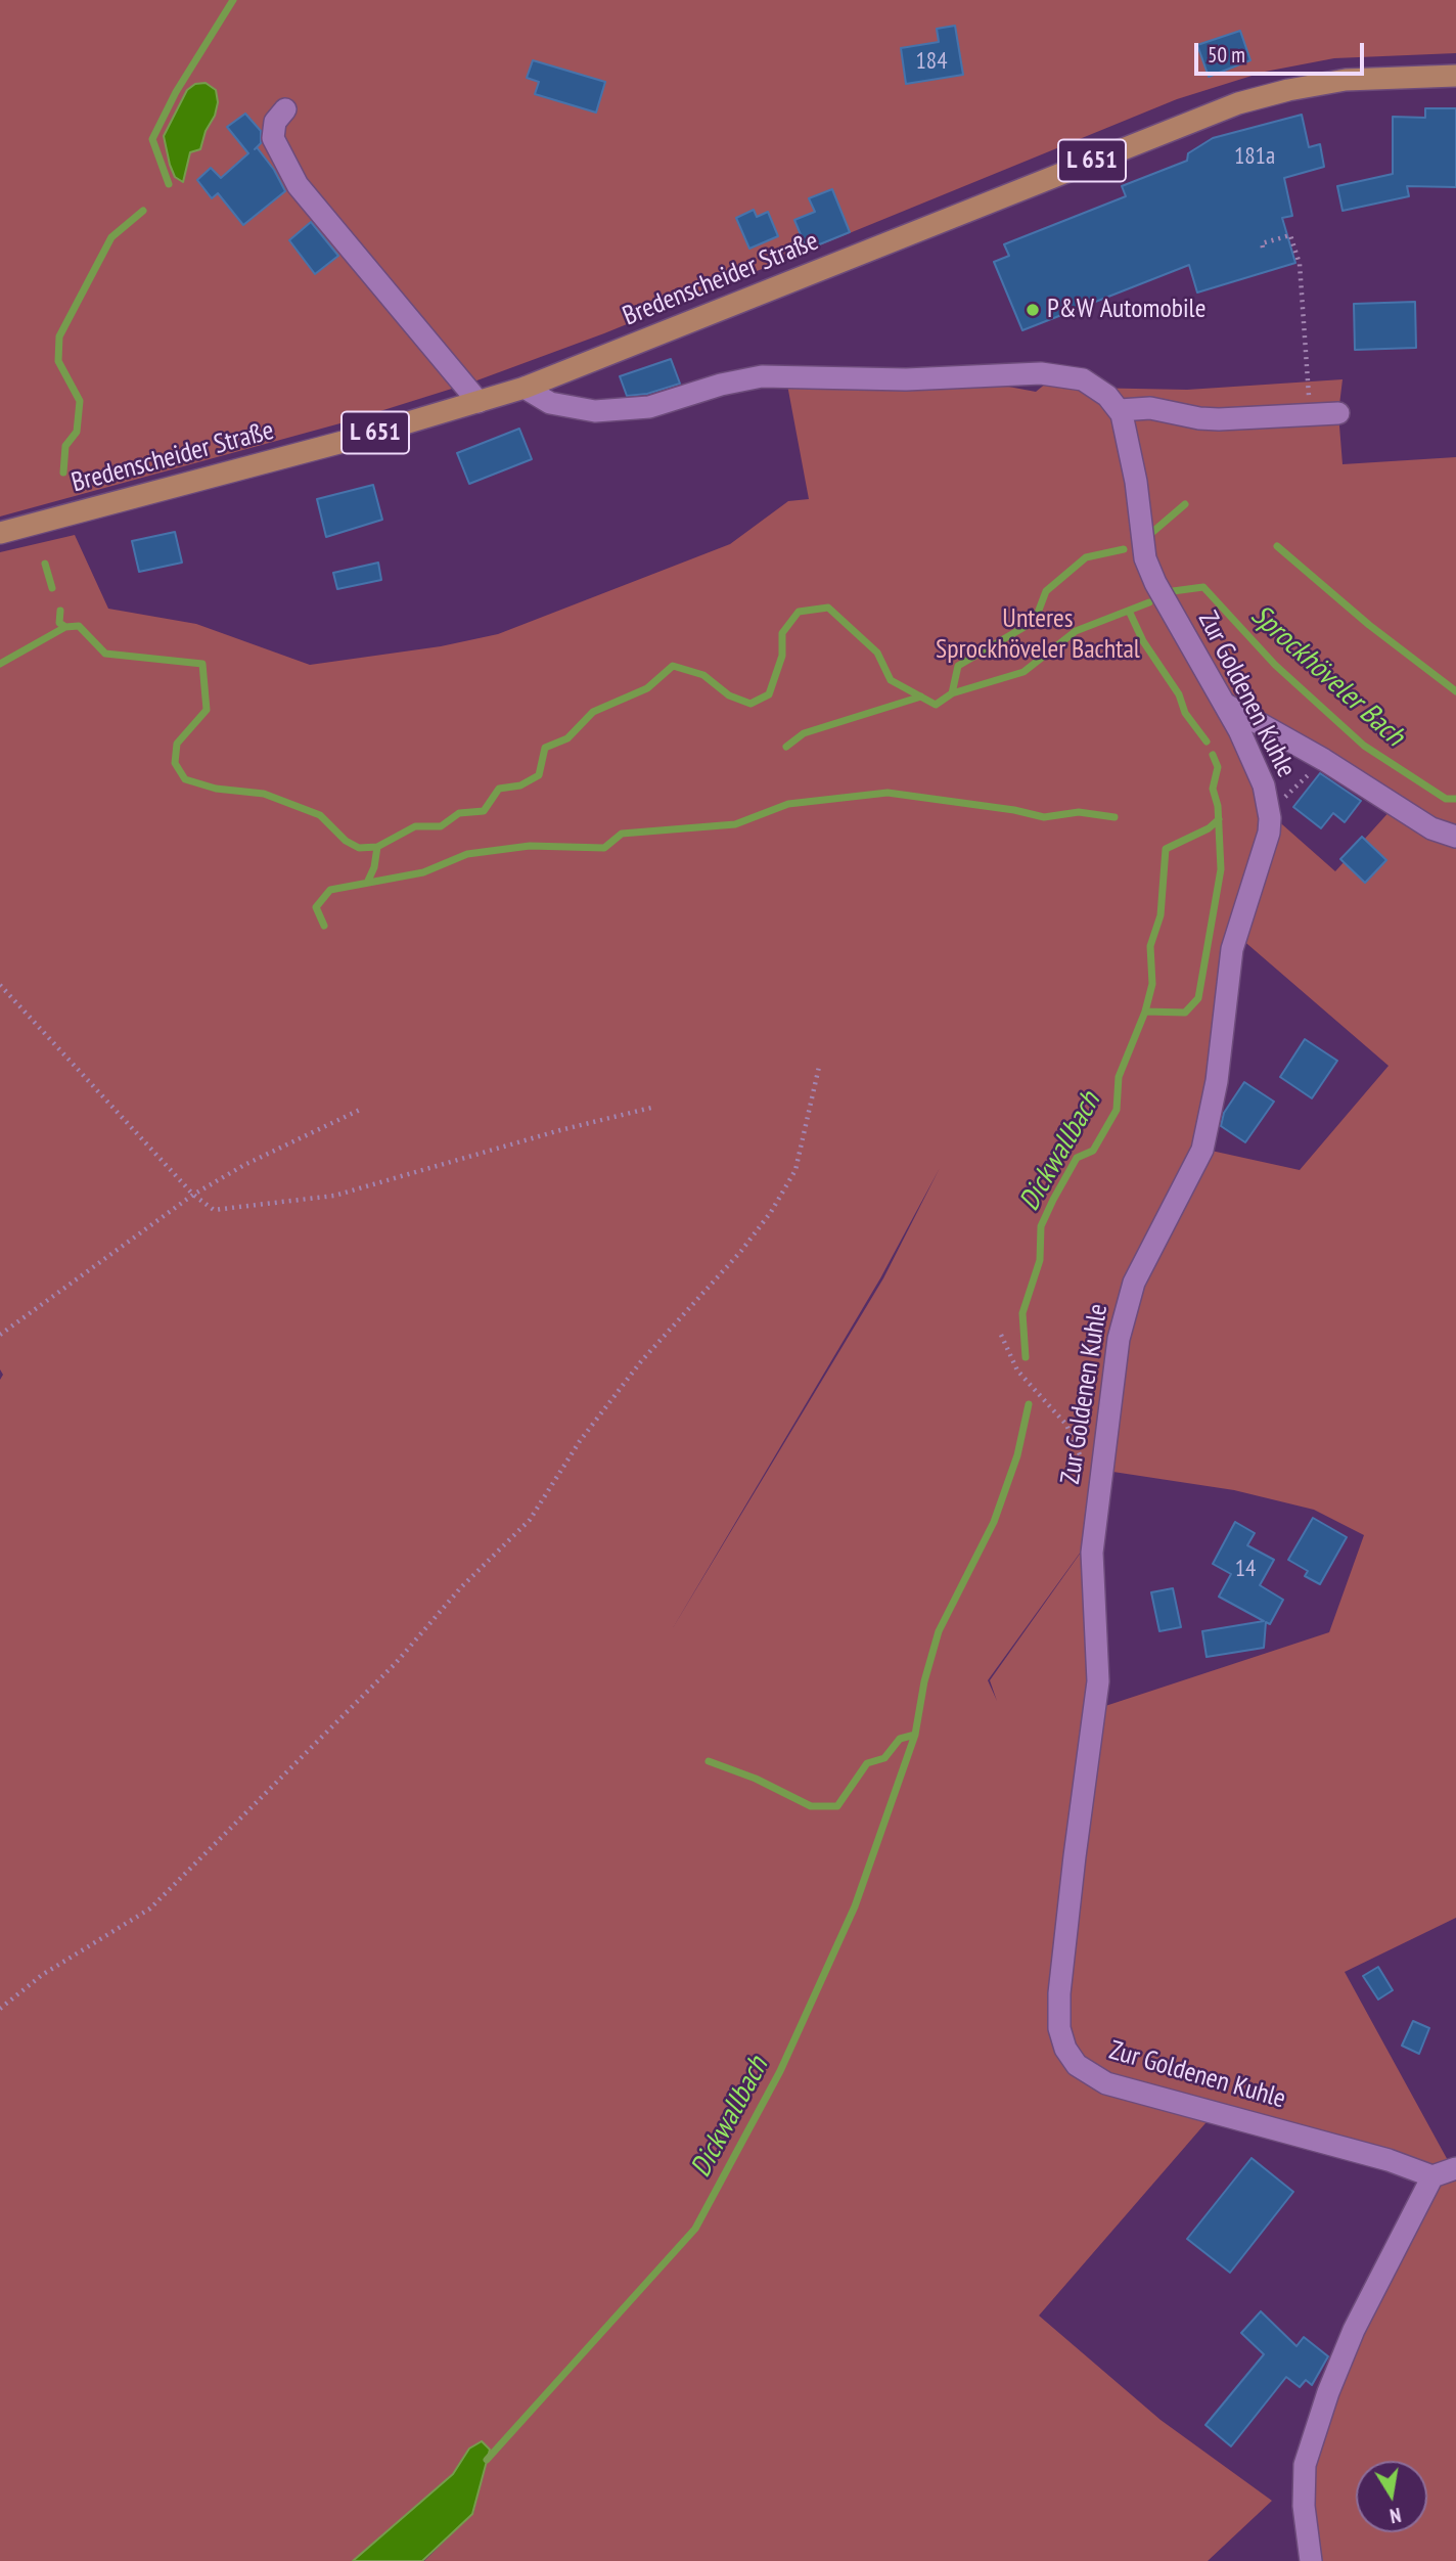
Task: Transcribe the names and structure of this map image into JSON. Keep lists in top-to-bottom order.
{
  "streets": {
    "main road": ["L 651", "Bredenscheider Straße"],
    "street": ["Zur Goldenen Kuhle"]
  },
  "water": ["Sprockhöveler Bach", "Dickwallbach"],
  "parks": ["Unteres Sprockhöveler Bachtal"],
  "places": ["P&W Automobile"],
  "house_numbers": ["184", "181a", "14"],
  "scale_bar": "50 m",
  "north": "bottom"
}
